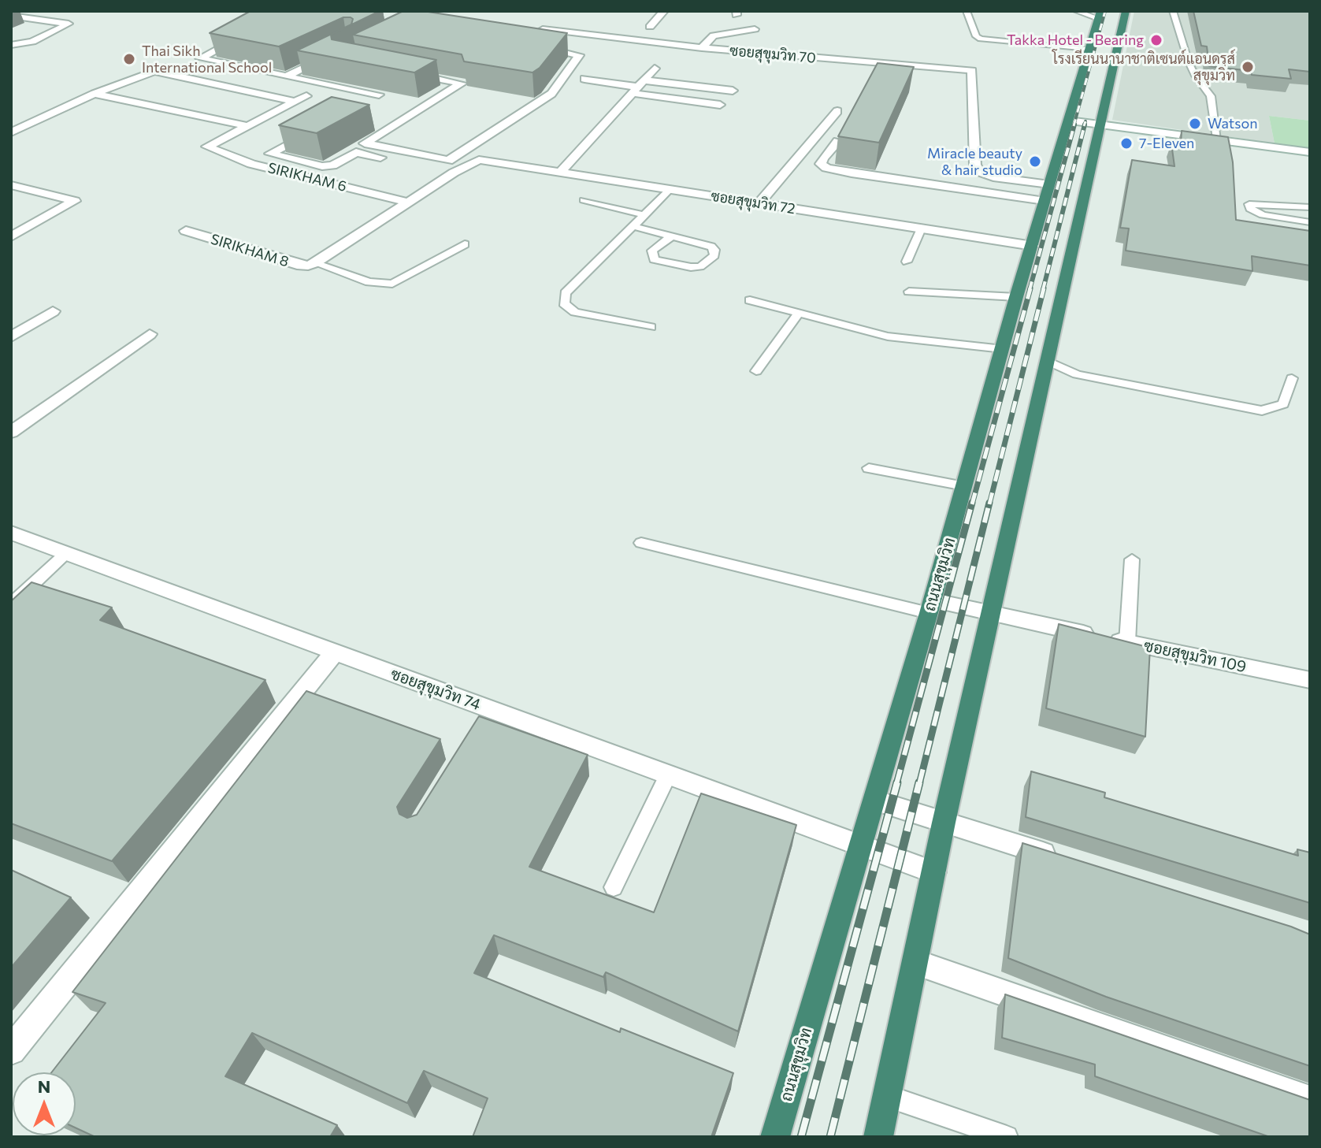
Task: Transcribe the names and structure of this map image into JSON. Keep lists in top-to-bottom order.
{
  "streets": {
    "highway": ["ถนนสุขุมวิท"],
    "street": [
      "ซอยสุขุมวิท 70",
      "SIRIKHAM 6",
      "ซอยสุขุมวิท 72",
      "SIRIKHAM 8",
      "ซอยสุขุมวิท 109",
      "ซอยสุขุมวิท 74"
    ]
  },
  "crossings": [
    ["ซอยสุขุมวิท 70", "ถนนสุขุมวิท"],
    ["ซอยสุขุมวิท 72", "ถนนสุขุมวิท"],
    ["ถนนสุขุมวิท", "ซอยสุขุมวิท 109"],
    ["ถนนสุขุมวิท", "ซอยสุขุมวิท 74"]
  ],
  "places": [
    "Takka Hotel - Bearing",
    "Thai Sikh International School",
    "โรงเรียนนานาชาติเซนต์แอนดรูส์ สุขุมวิท",
    "Watson",
    "7-Eleven",
    "Miracle beauty & hair studio"
  ],
  "north": "top"
}
